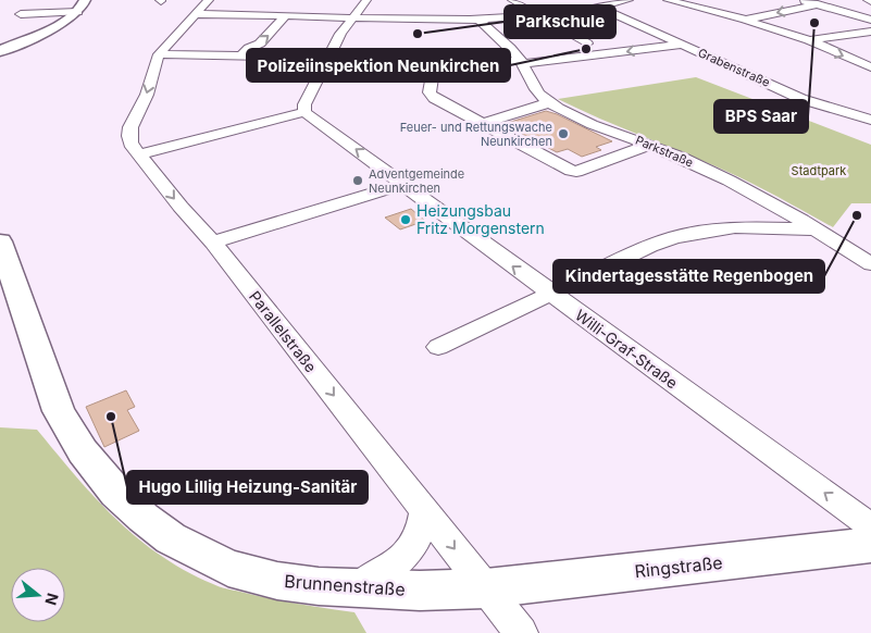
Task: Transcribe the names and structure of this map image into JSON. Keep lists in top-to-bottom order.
{
  "streets": {
    "street": [
      "Grabenstraße",
      "Parkstraße",
      "Parallelstraße",
      "Willi-Graf-Straße",
      "Ringstraße",
      "Brunnenstraße"
    ]
  },
  "crossings": [
    ["Parallelstraße", "Ringstraße"],
    ["Parallelstraße", "Brunnenstraße"],
    ["Ringstraße", "Brunnenstraße"]
  ],
  "one_way": ["Parallelstraße", "Willi-Graf-Straße"],
  "parks": ["Stadtpark"],
  "places": [
    "BPS Saar",
    "Parkschule",
    "Polizeiinspektion Neunkirchen",
    "Feuer- und Rettungswache Neunkirchen",
    "Adventgemeinde Neunkirchen",
    "Kindertagesstätte Regenbogen",
    "Heizungsbau Fritz Morgenstern",
    "Hugo Lillig Heizung-Sanitär"
  ],
  "north": "right"
}
